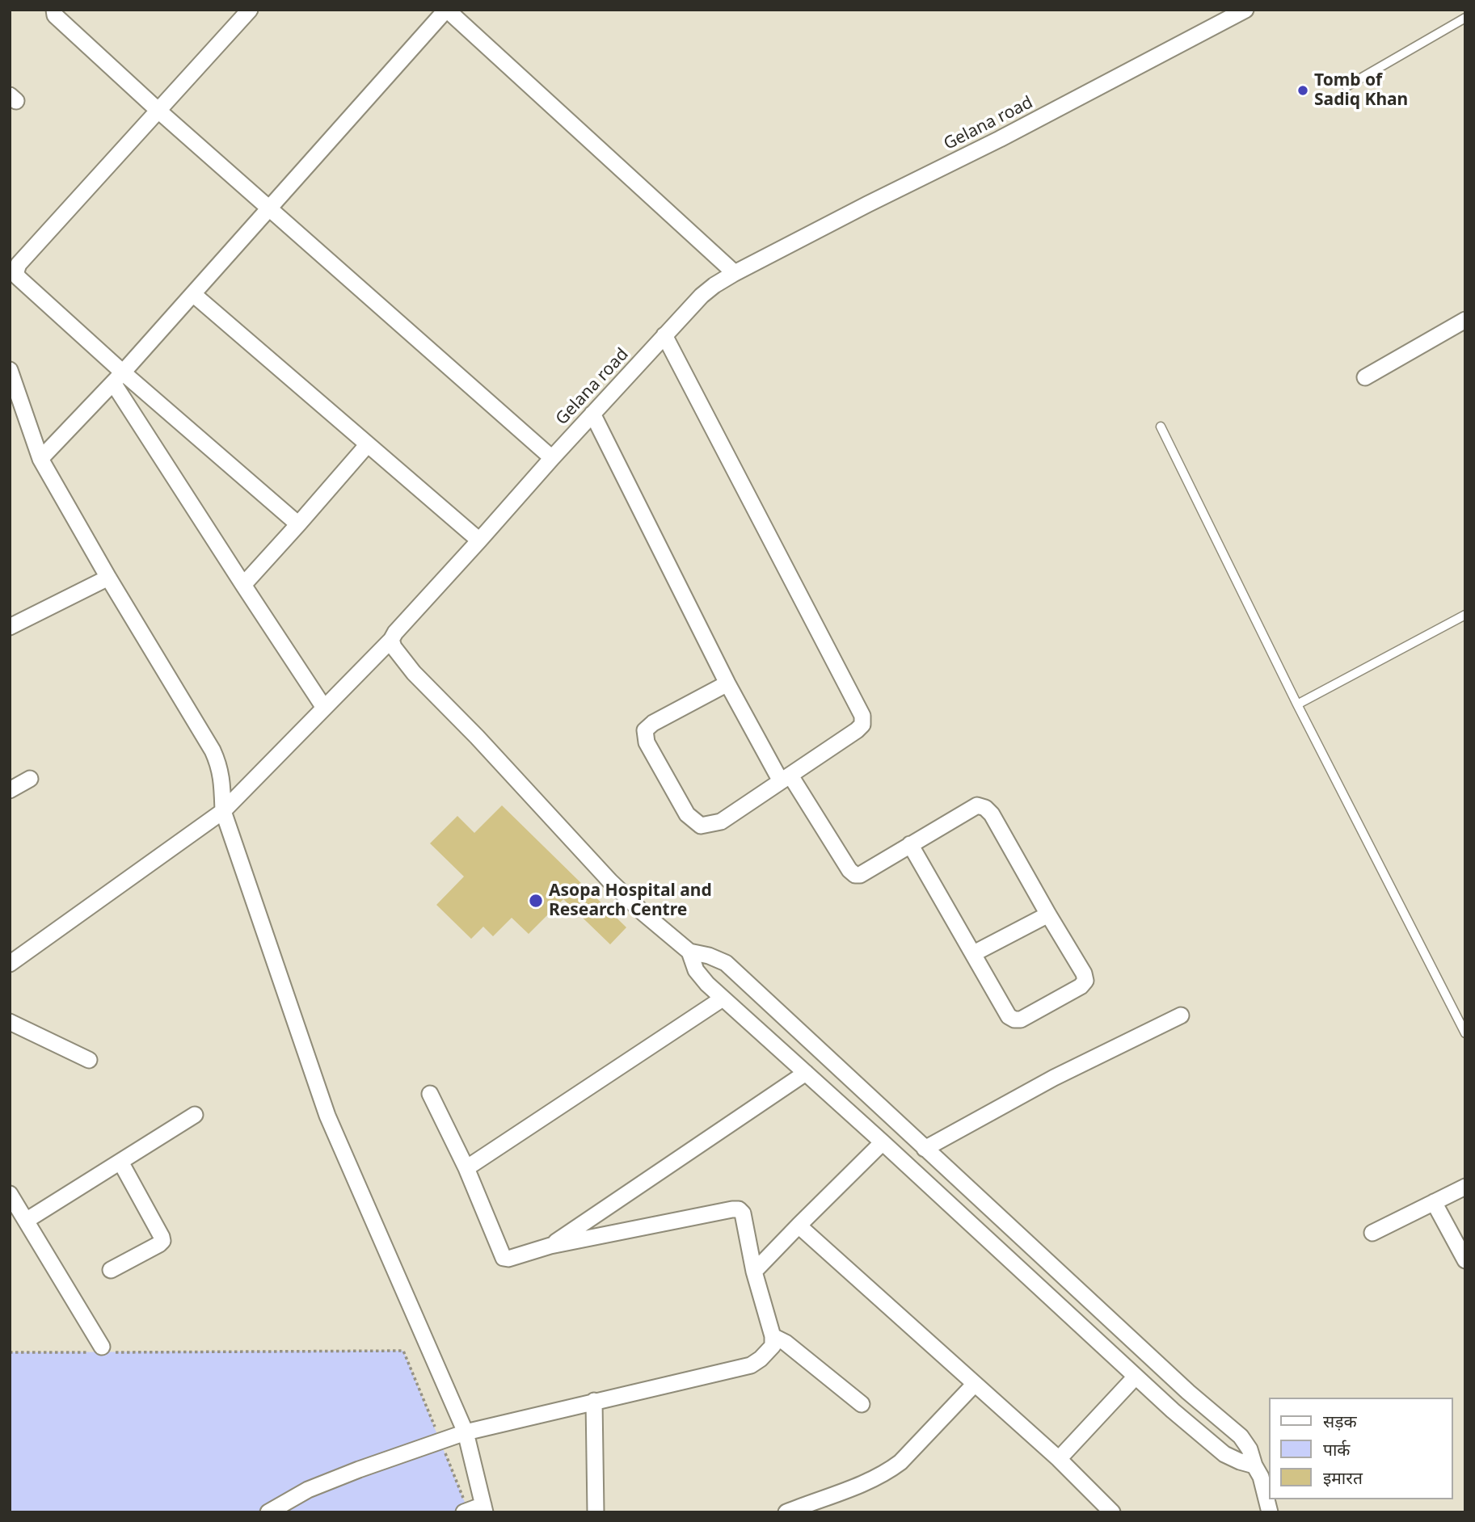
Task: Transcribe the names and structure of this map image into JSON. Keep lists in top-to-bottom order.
{
  "streets": {
    "street": ["Gelana road"]
  },
  "places": ["Tomb of Sadiq Khan", "Asopa Hospital and Research Centre"],
  "legend": ["सड़क", "पार्क", "इमारत"]
}
